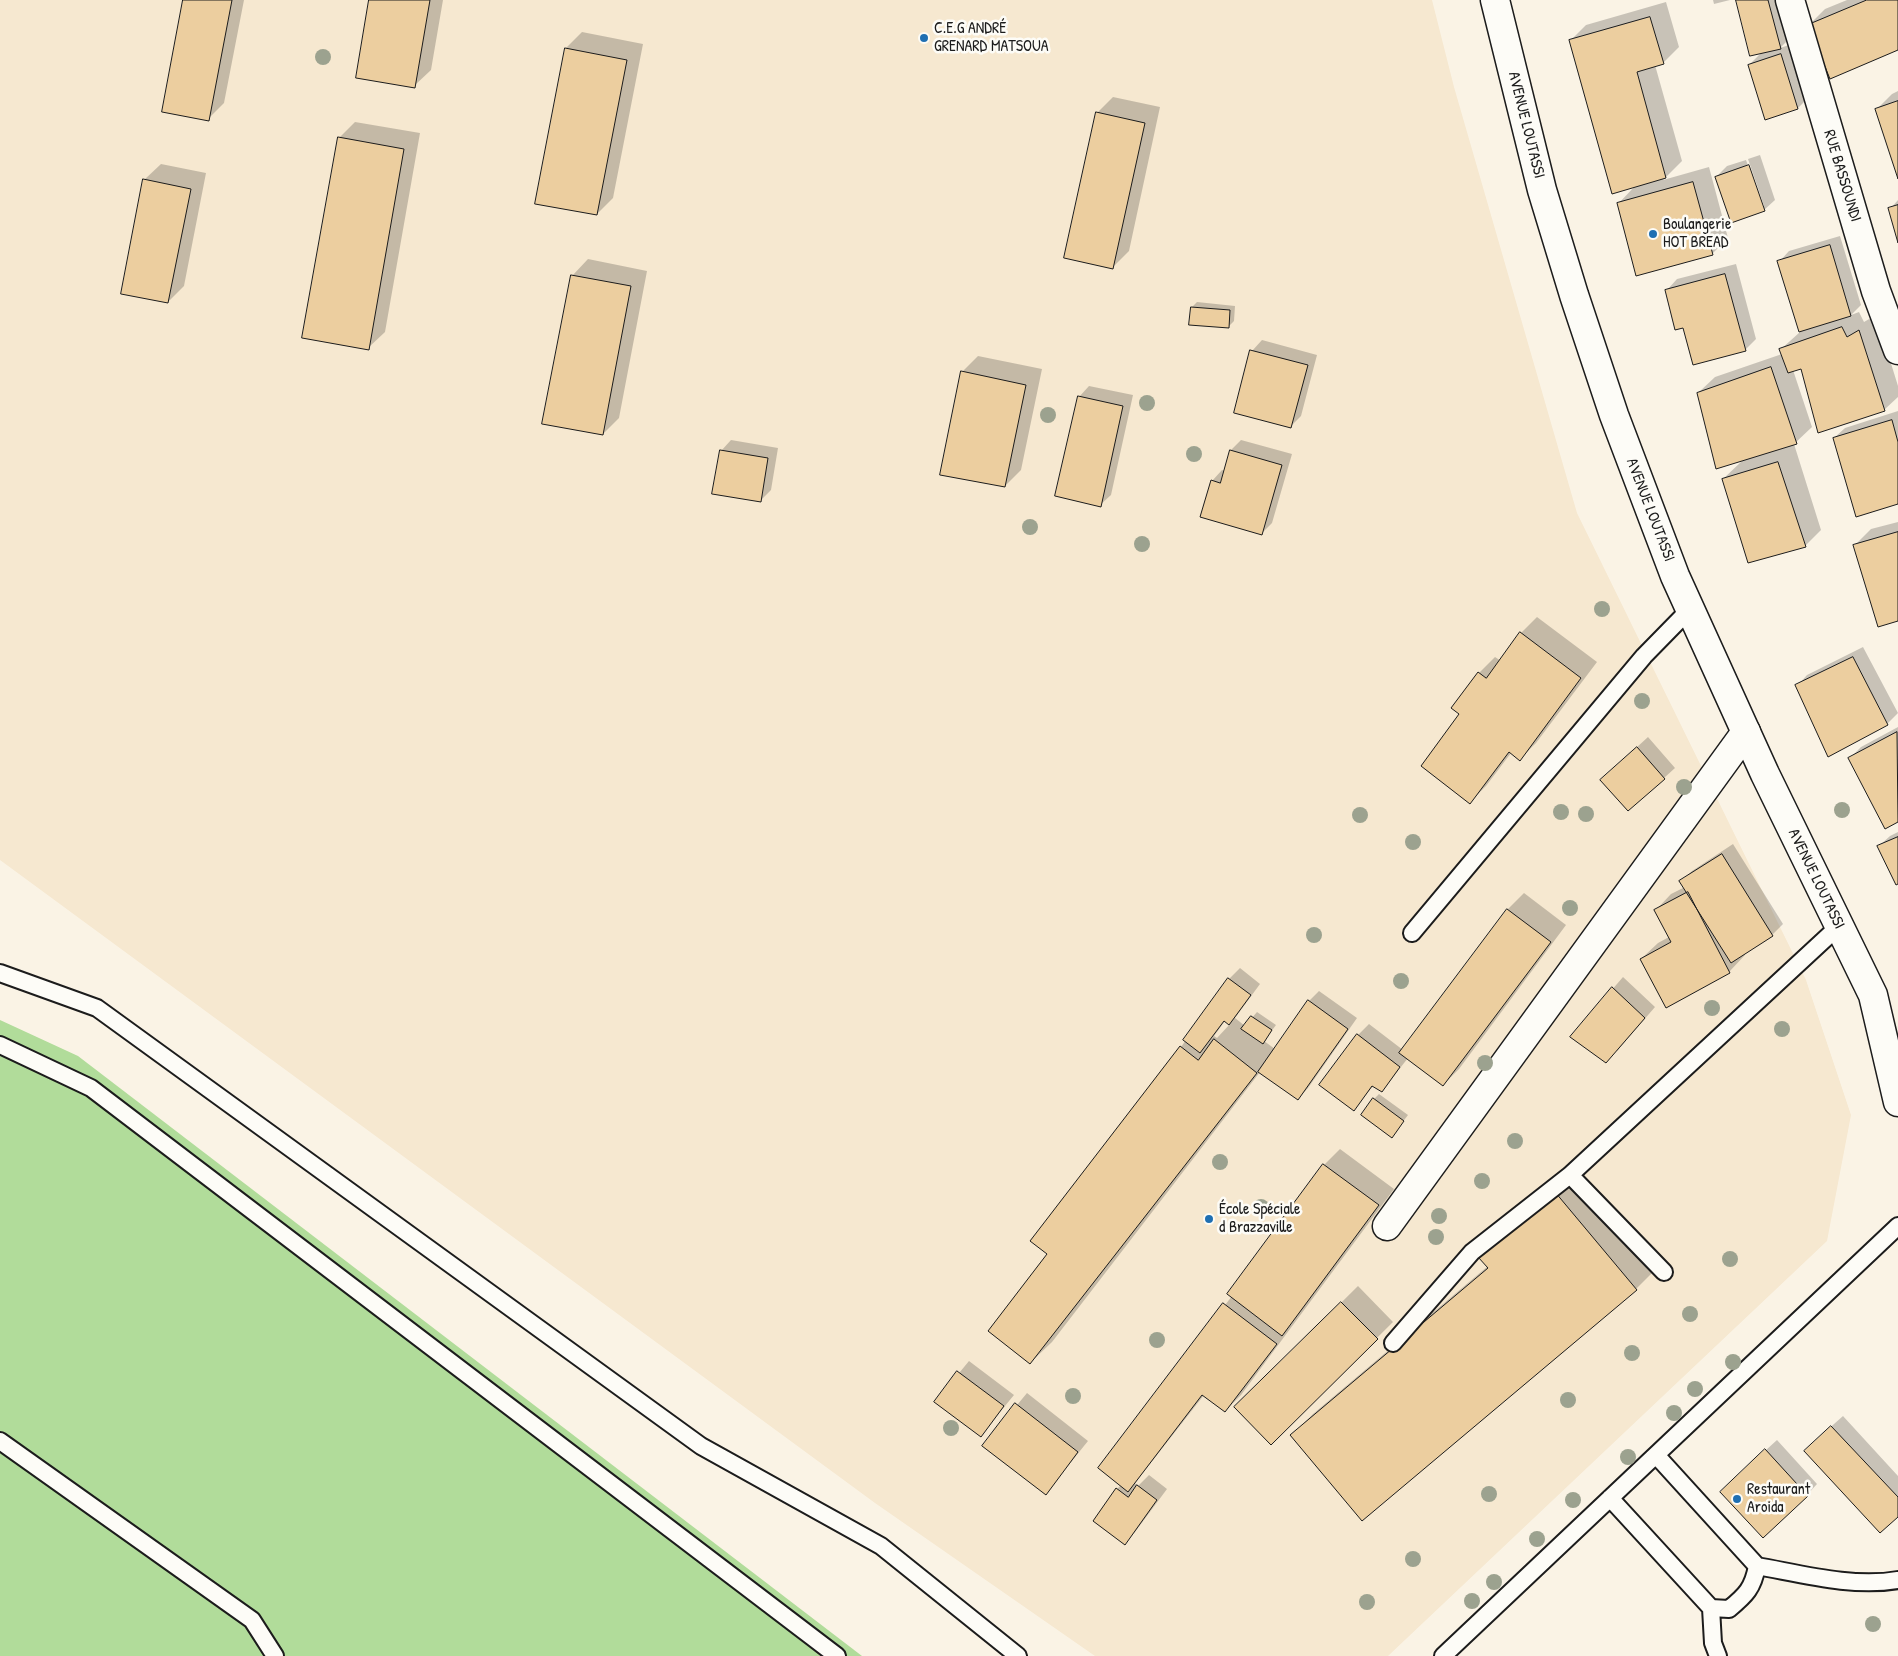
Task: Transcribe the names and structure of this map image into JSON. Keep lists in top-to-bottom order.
{
  "streets": {
    "main road": ["AVENUE LOUTASSI", "RUE BASSOUNDI"]
  },
  "places": [
    "C.E.G ANDRÉ GRENARD MATSOUA",
    "Boulangerie HOT BREAD",
    "École Spéciale d Brazzaville",
    "Restaurant Aroida"
  ]
}
